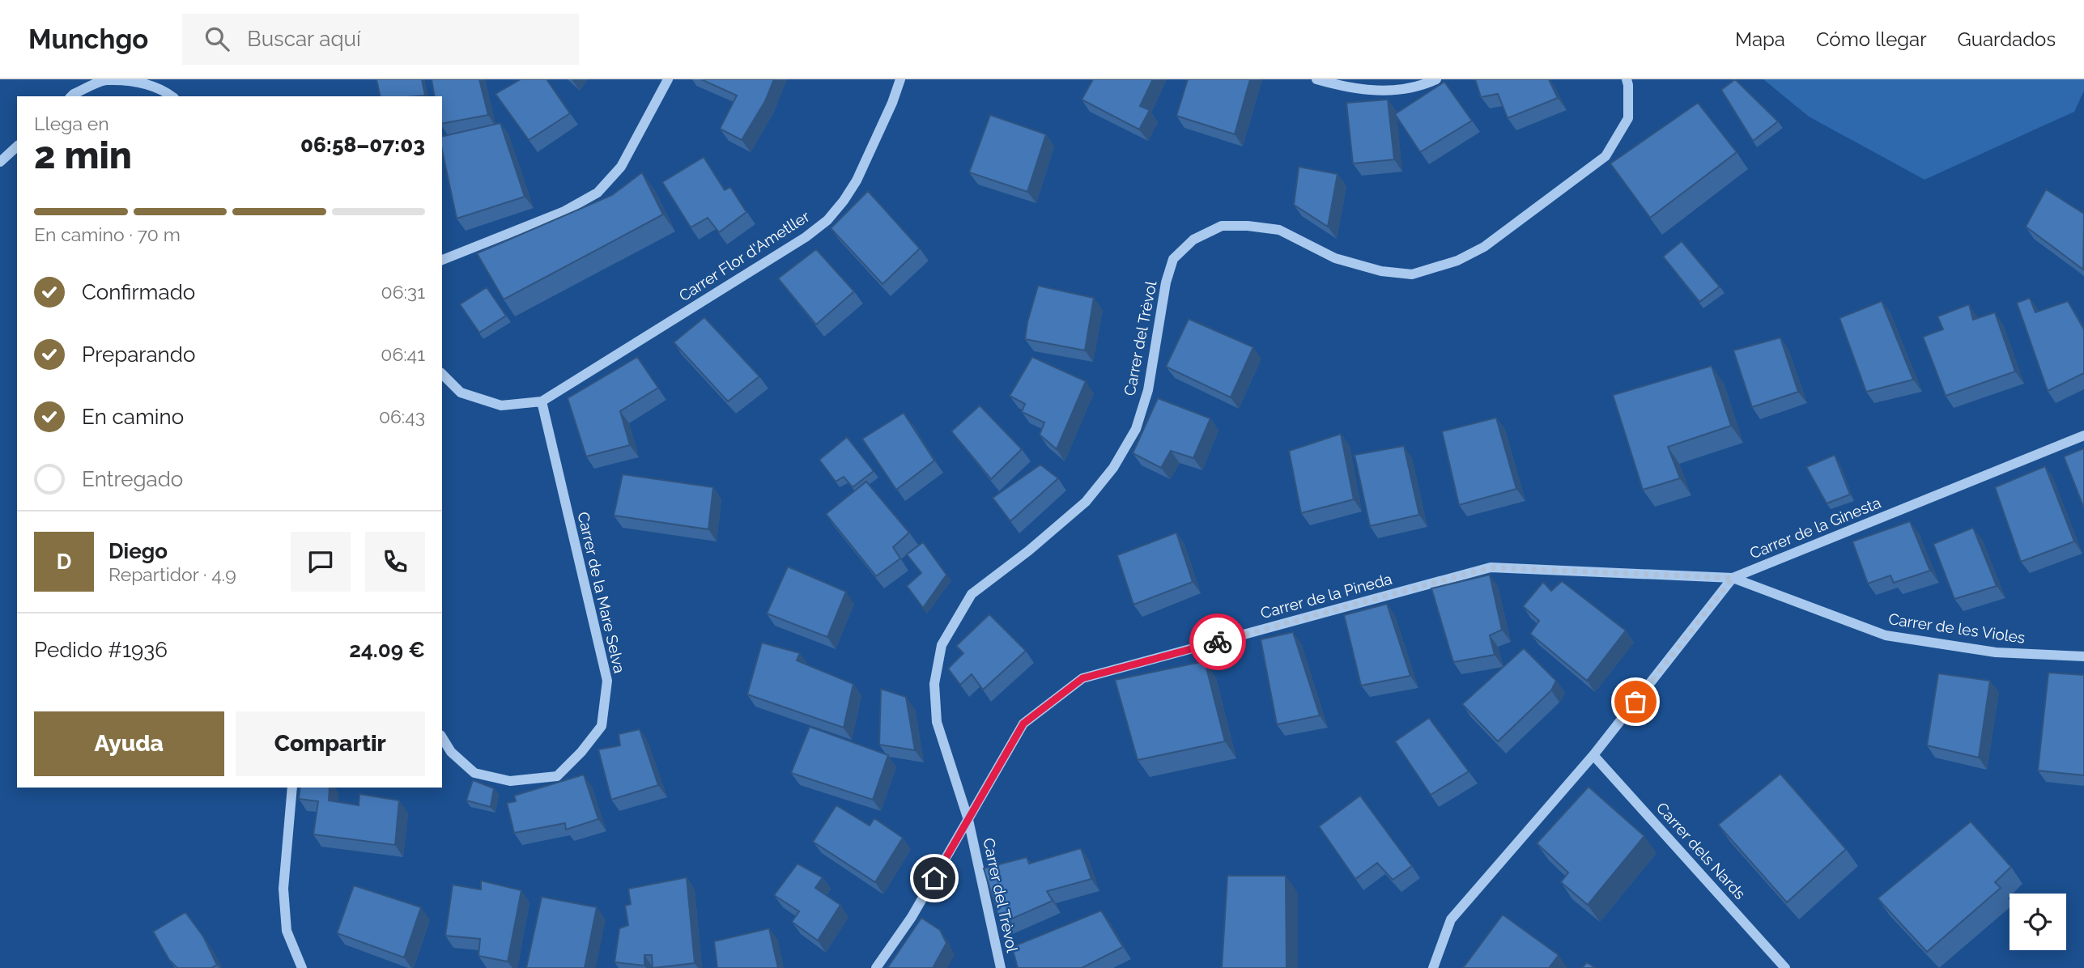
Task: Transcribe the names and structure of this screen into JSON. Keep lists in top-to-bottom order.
{
  "streets": {
    "street": [
      "Carrer Flor d'Ametller",
      "Carrer del Trèvol",
      "Carrer de la Ginesta",
      "Carrer de la Mare Selva",
      "Carrer de la Pineda",
      "Carrer de les Violes",
      "Carrer dels Nards"
    ]
  },
  "crossings": [
    ["Carrer Flor d'Ametller", "Carrer de la Mare Selva"],
    ["Carrer del Trèvol", "Carrer de la Pineda"],
    ["Carrer de la Ginesta", "Carrer de la Pineda"],
    ["Carrer de la Ginesta", "Carrer de les Violes"],
    ["Carrer de la Ginesta", "Carrer dels Nards"],
    ["Carrer de la Pineda", "Carrer de les Violes"]
  ],
  "page": {
    "header": "Munchgo",
    "search": "Buscar aquí",
    "nav": ["Mapa", "Cómo llegar", "Guardados"],
    "heading": ["2 min", "Llega en", "06:58–07:03"],
    "panel": [
      "Diego",
      "Repartidor · 4.9",
      "Pedido #1936",
      "24.09 €"
    ],
    "bar": "En camino · 70 m",
    "list": [
      ["Confirmado", "06:31"],
      ["Preparando", "06:41"],
      ["En camino", "06:43"],
      "Entregado"
    ],
    "round": "D",
    "buttons": ["Ayuda", "Compartir"]
  }
}
